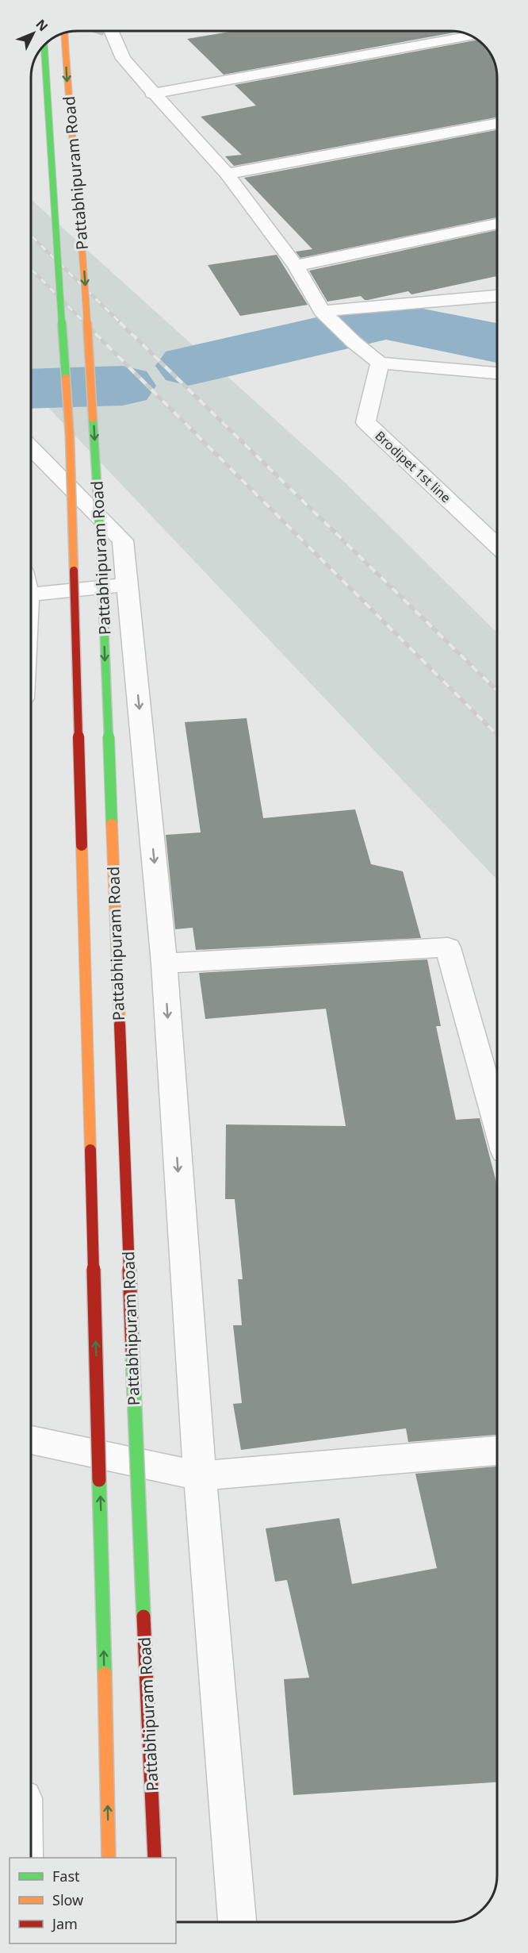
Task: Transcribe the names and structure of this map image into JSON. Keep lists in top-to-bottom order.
{
  "streets": {
    "street": ["Pattabhipuram Road", "Brodipet 1st line"]
  },
  "legend": ["Fast", "Slow", "Jam"],
  "north": "top right"
}
